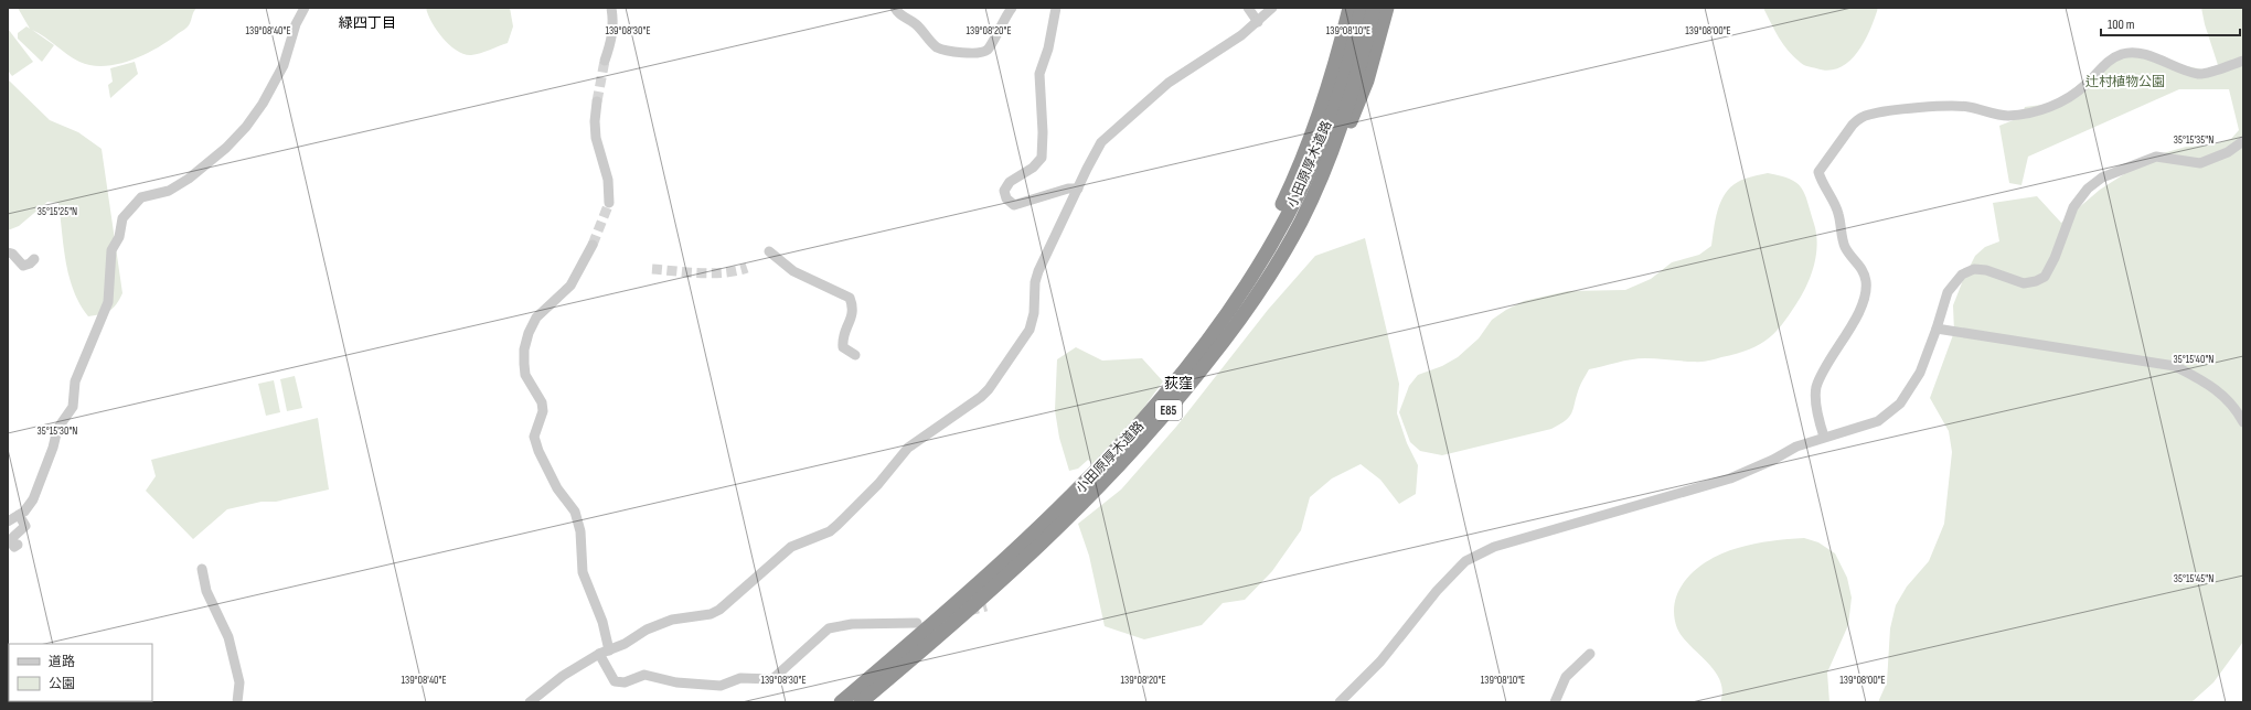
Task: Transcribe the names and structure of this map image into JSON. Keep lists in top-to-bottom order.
{
  "streets": {
    "highway": ["小田原厚木道路", "E85"]
  },
  "districts": ["緑四丁目", "荻窪"],
  "parks": ["辻村植物公園"],
  "legend": ["道路", "公園"],
  "scale_bar": "100 m",
  "coordinates": [
    "139°08'40\"E",
    "139°08'30\"E",
    "139°08'20\"E",
    "139°08'10\"E",
    "139°08'00\"E",
    "35°15'35\"N",
    "35°15'25\"N",
    "35°15'40\"N",
    "35°15'30\"N",
    "35°15'45\"N"
  ]
}
